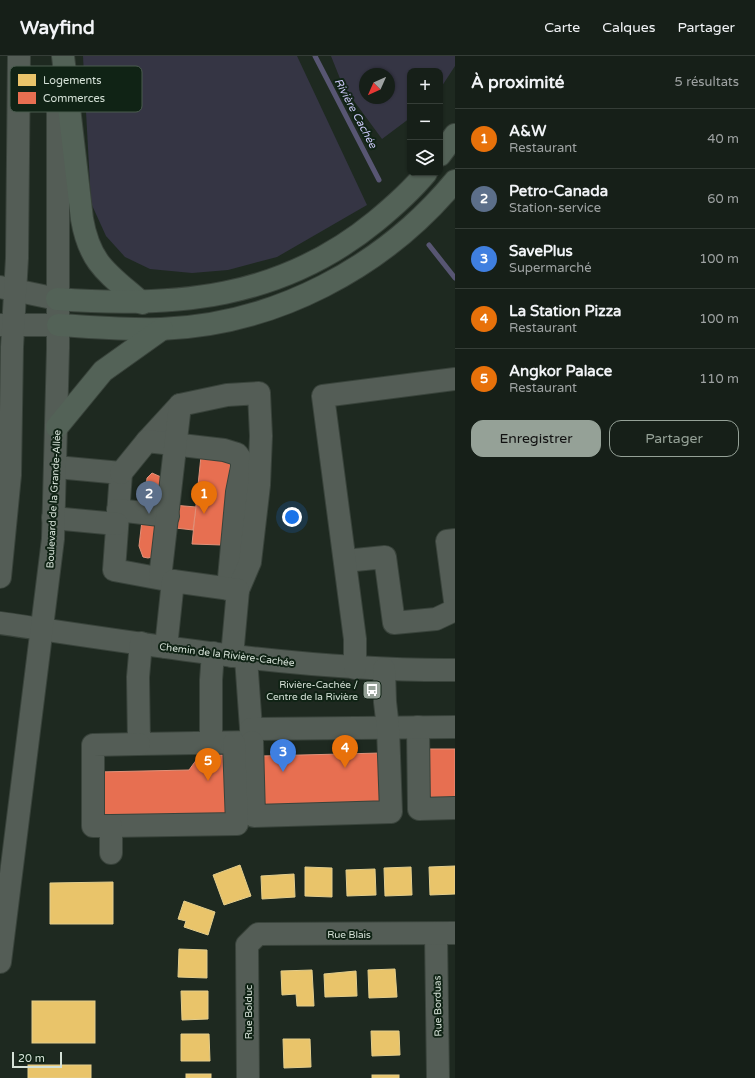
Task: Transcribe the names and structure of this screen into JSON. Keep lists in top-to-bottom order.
{
  "streets": {
    "street": [
      "Boulevard de la Grande-Allée",
      "Chemin de la Rivière-Cachée",
      "Rue Blais",
      "Rue Borduas",
      "Rue Bolduc"
    ]
  },
  "crossings": [
    ["Boulevard de la Grande-Allée", "Chemin de la Rivière-Cachée"],
    ["Rue Blais", "Rue Borduas"],
    ["Rue Blais", "Rue Bolduc"]
  ],
  "water": ["Rivière Cachée"],
  "places": {
    "bus stop": ["Rivière-Cachée / Centre de la Rivière"]
  },
  "legend": ["Logements", "Commerces"],
  "scale_bar": "20 m",
  "north": "bottom left",
  "page": {
    "header": "Wayfind",
    "nav": ["Carte", "Calques", "Partager"],
    "heading": ["À proximité", "5 résultats"],
    "map_buttons": ["+", "−"],
    "list": [
      {
        "mark": "1",
        "name": "A&W",
        "note": "Restaurant",
        "value": "40 m"
      },
      {
        "mark": "2",
        "name": "Petro-Canada",
        "note": "Station-service",
        "value": "60 m"
      },
      {
        "mark": "3",
        "name": "SavePlus",
        "note": "Supermarché",
        "value": "100 m"
      },
      {
        "mark": "4",
        "name": "La Station Pizza",
        "note": "Restaurant",
        "value": "100 m"
      },
      {
        "mark": "5",
        "name": "Angkor Palace",
        "note": "Restaurant",
        "value": "110 m"
      }
    ],
    "buttons": ["Enregistrer", "Partager"],
    "pins": [
      "1",
      "2",
      "4",
      "3",
      "5"
    ],
    "scale": "20 m"
  }
}
